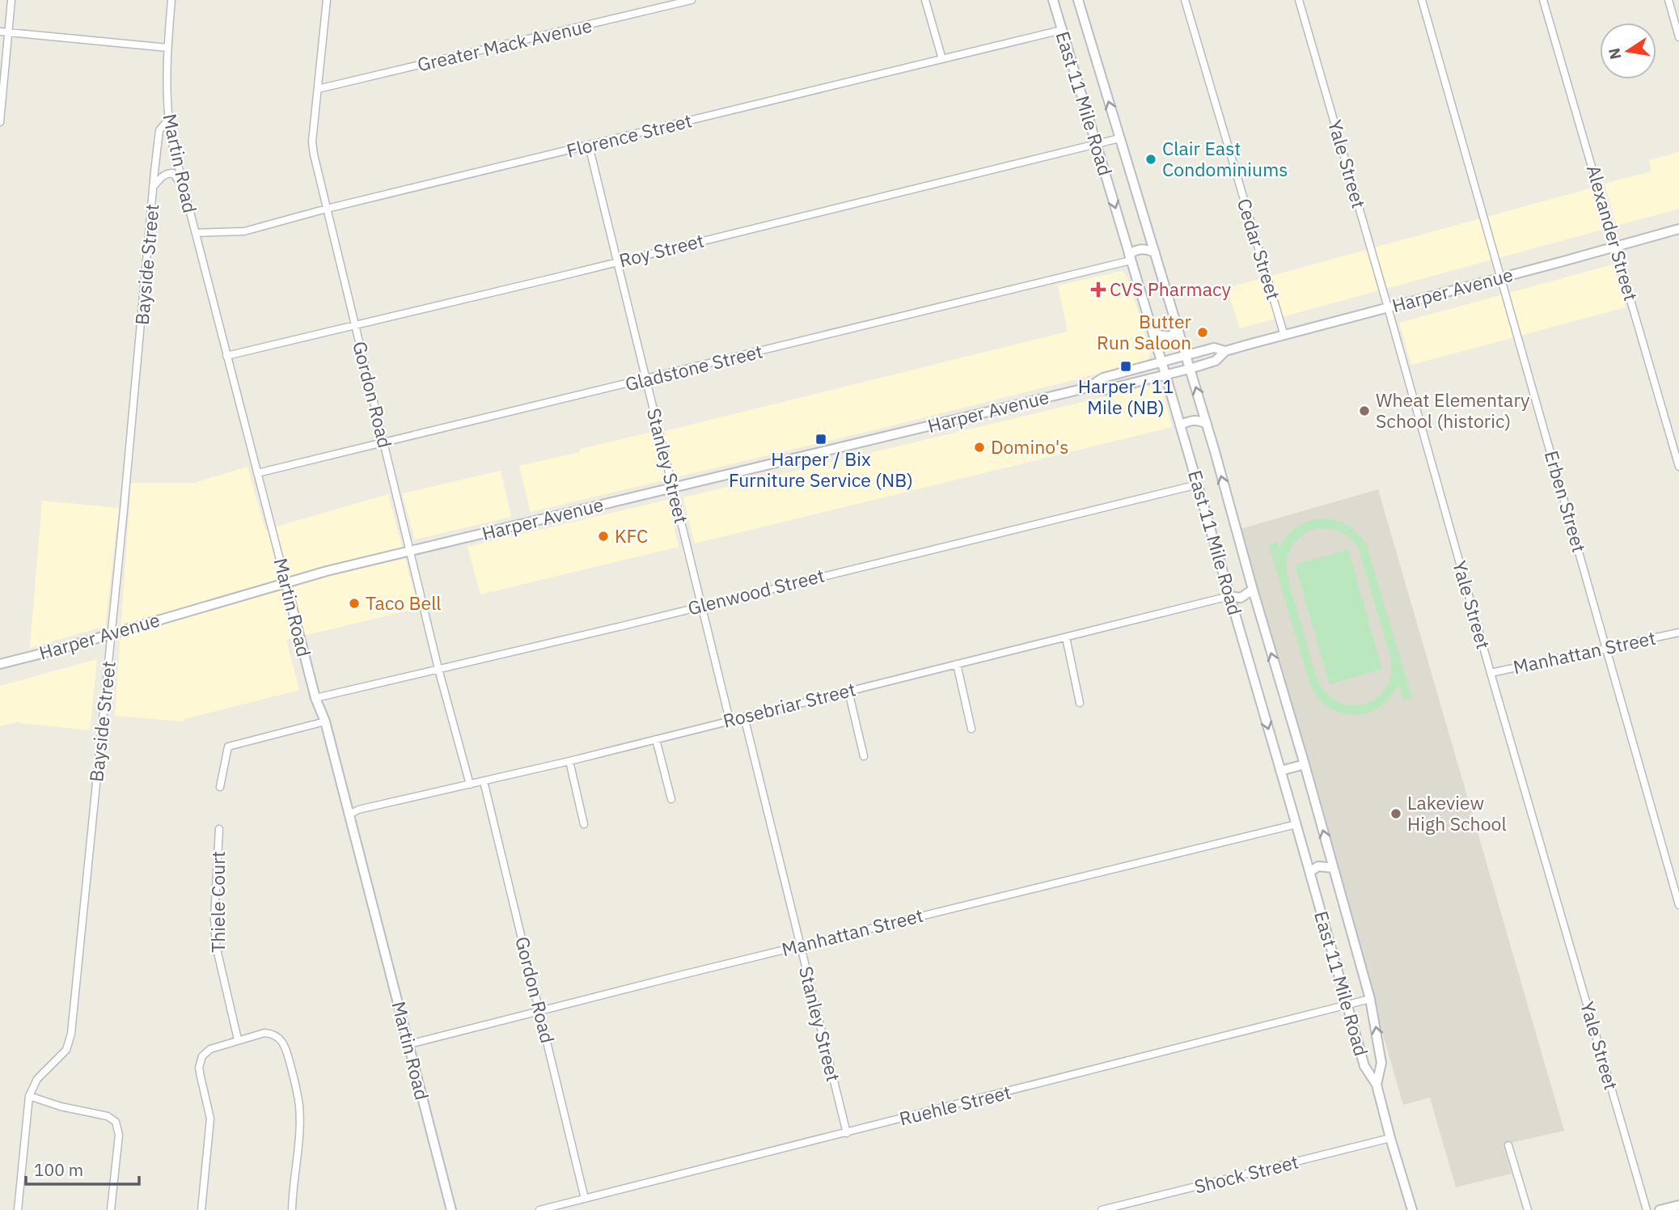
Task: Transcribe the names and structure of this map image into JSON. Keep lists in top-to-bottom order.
{
  "streets": {
    "main road": ["East 11 Mile Road", "Martin Road", "Harper Avenue"],
    "street": [
      "Greater Mack Avenue",
      "Florence Street",
      "Yale Street",
      "Alexander Street",
      "Cedar Street",
      "Roy Street",
      "Bayside Street",
      "Gladstone Street",
      "Gordon Road",
      "Stanley Street",
      "Erben Street",
      "Glenwood Street",
      "Manhattan Street",
      "Rosebriar Street",
      "Thiele Court",
      "Ruehle Street",
      "Shock Street"
    ]
  },
  "crossings": [
    ["Greater Mack Avenue", "Gordon Road"],
    ["East 11 Mile Road", "Florence Street"],
    ["East 11 Mile Road", "Roy Street"],
    ["East 11 Mile Road", "Harper Avenue"],
    ["East 11 Mile Road", "Gladstone Street"],
    ["East 11 Mile Road", "Glenwood Street"],
    ["East 11 Mile Road", "Manhattan Street"],
    ["East 11 Mile Road", "Rosebriar Street"],
    ["East 11 Mile Road", "Ruehle Street"],
    ["East 11 Mile Road", "Shock Street"],
    ["Florence Street", "Martin Road"],
    ["Florence Street", "Gordon Road"],
    ["Florence Street", "Stanley Street"],
    ["Martin Road", "Roy Street"],
    ["Martin Road", "Bayside Street"],
    ["Martin Road", "Harper Avenue"],
    ["Martin Road", "Gladstone Street"],
    ["Martin Road", "Glenwood Street"],
    ["Martin Road", "Manhattan Street"],
    ["Martin Road", "Rosebriar Street"],
    ["Yale Street", "Harper Avenue"],
    ["Yale Street", "Manhattan Street"],
    ["Alexander Street", "Harper Avenue"],
    ["Cedar Street", "Harper Avenue"],
    ["Roy Street", "Gordon Road"],
    ["Roy Street", "Stanley Street"],
    ["Bayside Street", "Harper Avenue"],
    ["Harper Avenue", "Gordon Road"],
    ["Harper Avenue", "Stanley Street"],
    ["Harper Avenue", "Erben Street"],
    ["Gladstone Street", "Gordon Road"],
    ["Gladstone Street", "Stanley Street"],
    ["Gordon Road", "Glenwood Street"],
    ["Gordon Road", "Manhattan Street"],
    ["Gordon Road", "Rosebriar Street"],
    ["Gordon Road", "Ruehle Street"],
    ["Stanley Street", "Glenwood Street"],
    ["Stanley Street", "Manhattan Street"],
    ["Stanley Street", "Rosebriar Street"],
    ["Stanley Street", "Ruehle Street"],
    ["Erben Street", "Manhattan Street"]
  ],
  "places": {
    "other": [
      "Clair East Condominiums",
      "Butter Run Saloon",
      "Wheat Elementary School (historic)",
      "Domino's",
      "KFC",
      "Taco Bell",
      "Lakeview High School"
    ],
    "health": ["CVS Pharmacy"],
    "transit": ["Harper / 11 Mile (NB)", "Harper / Bix Furniture Service (NB)"]
  },
  "scale_bar": "100 m",
  "north": "left"
}
